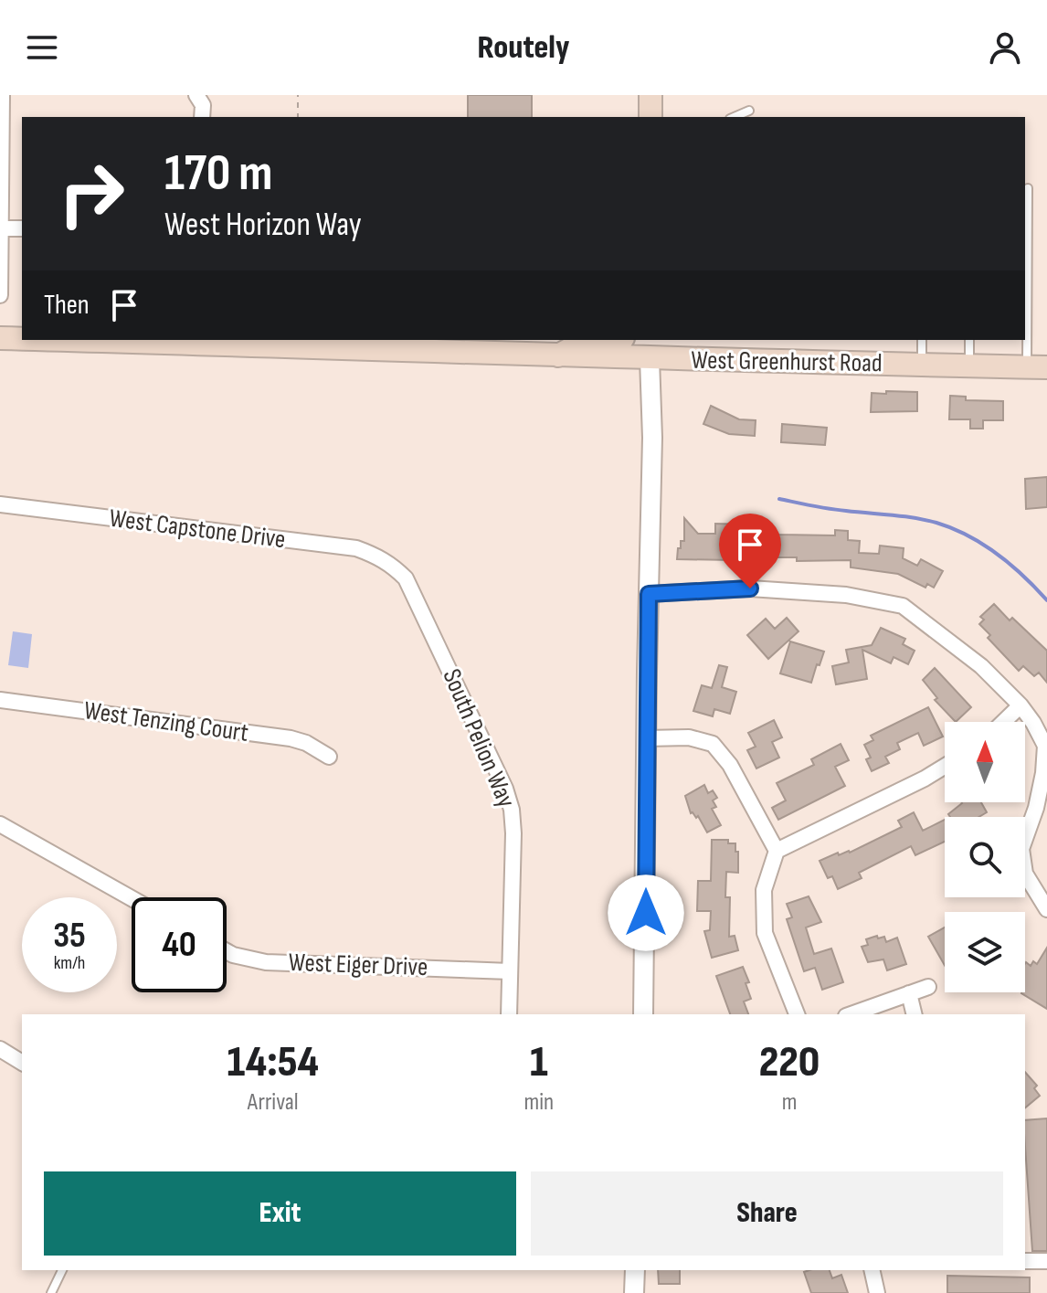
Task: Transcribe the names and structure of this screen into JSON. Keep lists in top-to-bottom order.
{
  "streets": {
    "main road": ["West Greenhurst Road"],
    "street": [
      "West Capstone Drive",
      "West Tenzing Court",
      "South Pelion Way",
      "West Eiger Drive"
    ]
  },
  "crossings": [
    ["West Capstone Drive", "South Pelion Way"],
    ["South Pelion Way", "West Eiger Drive"]
  ],
  "north": "top",
  "page": {
    "header": "Routely",
    "turn": ["170 m", "West Horizon Way"],
    "then": "Then",
    "speed": "35 km/h",
    "limit": "40",
    "eta": [
      "14:54",
      "Arrival",
      "1",
      "min",
      "220",
      "m"
    ],
    "buttons": ["Exit", "Share"]
  }
}
